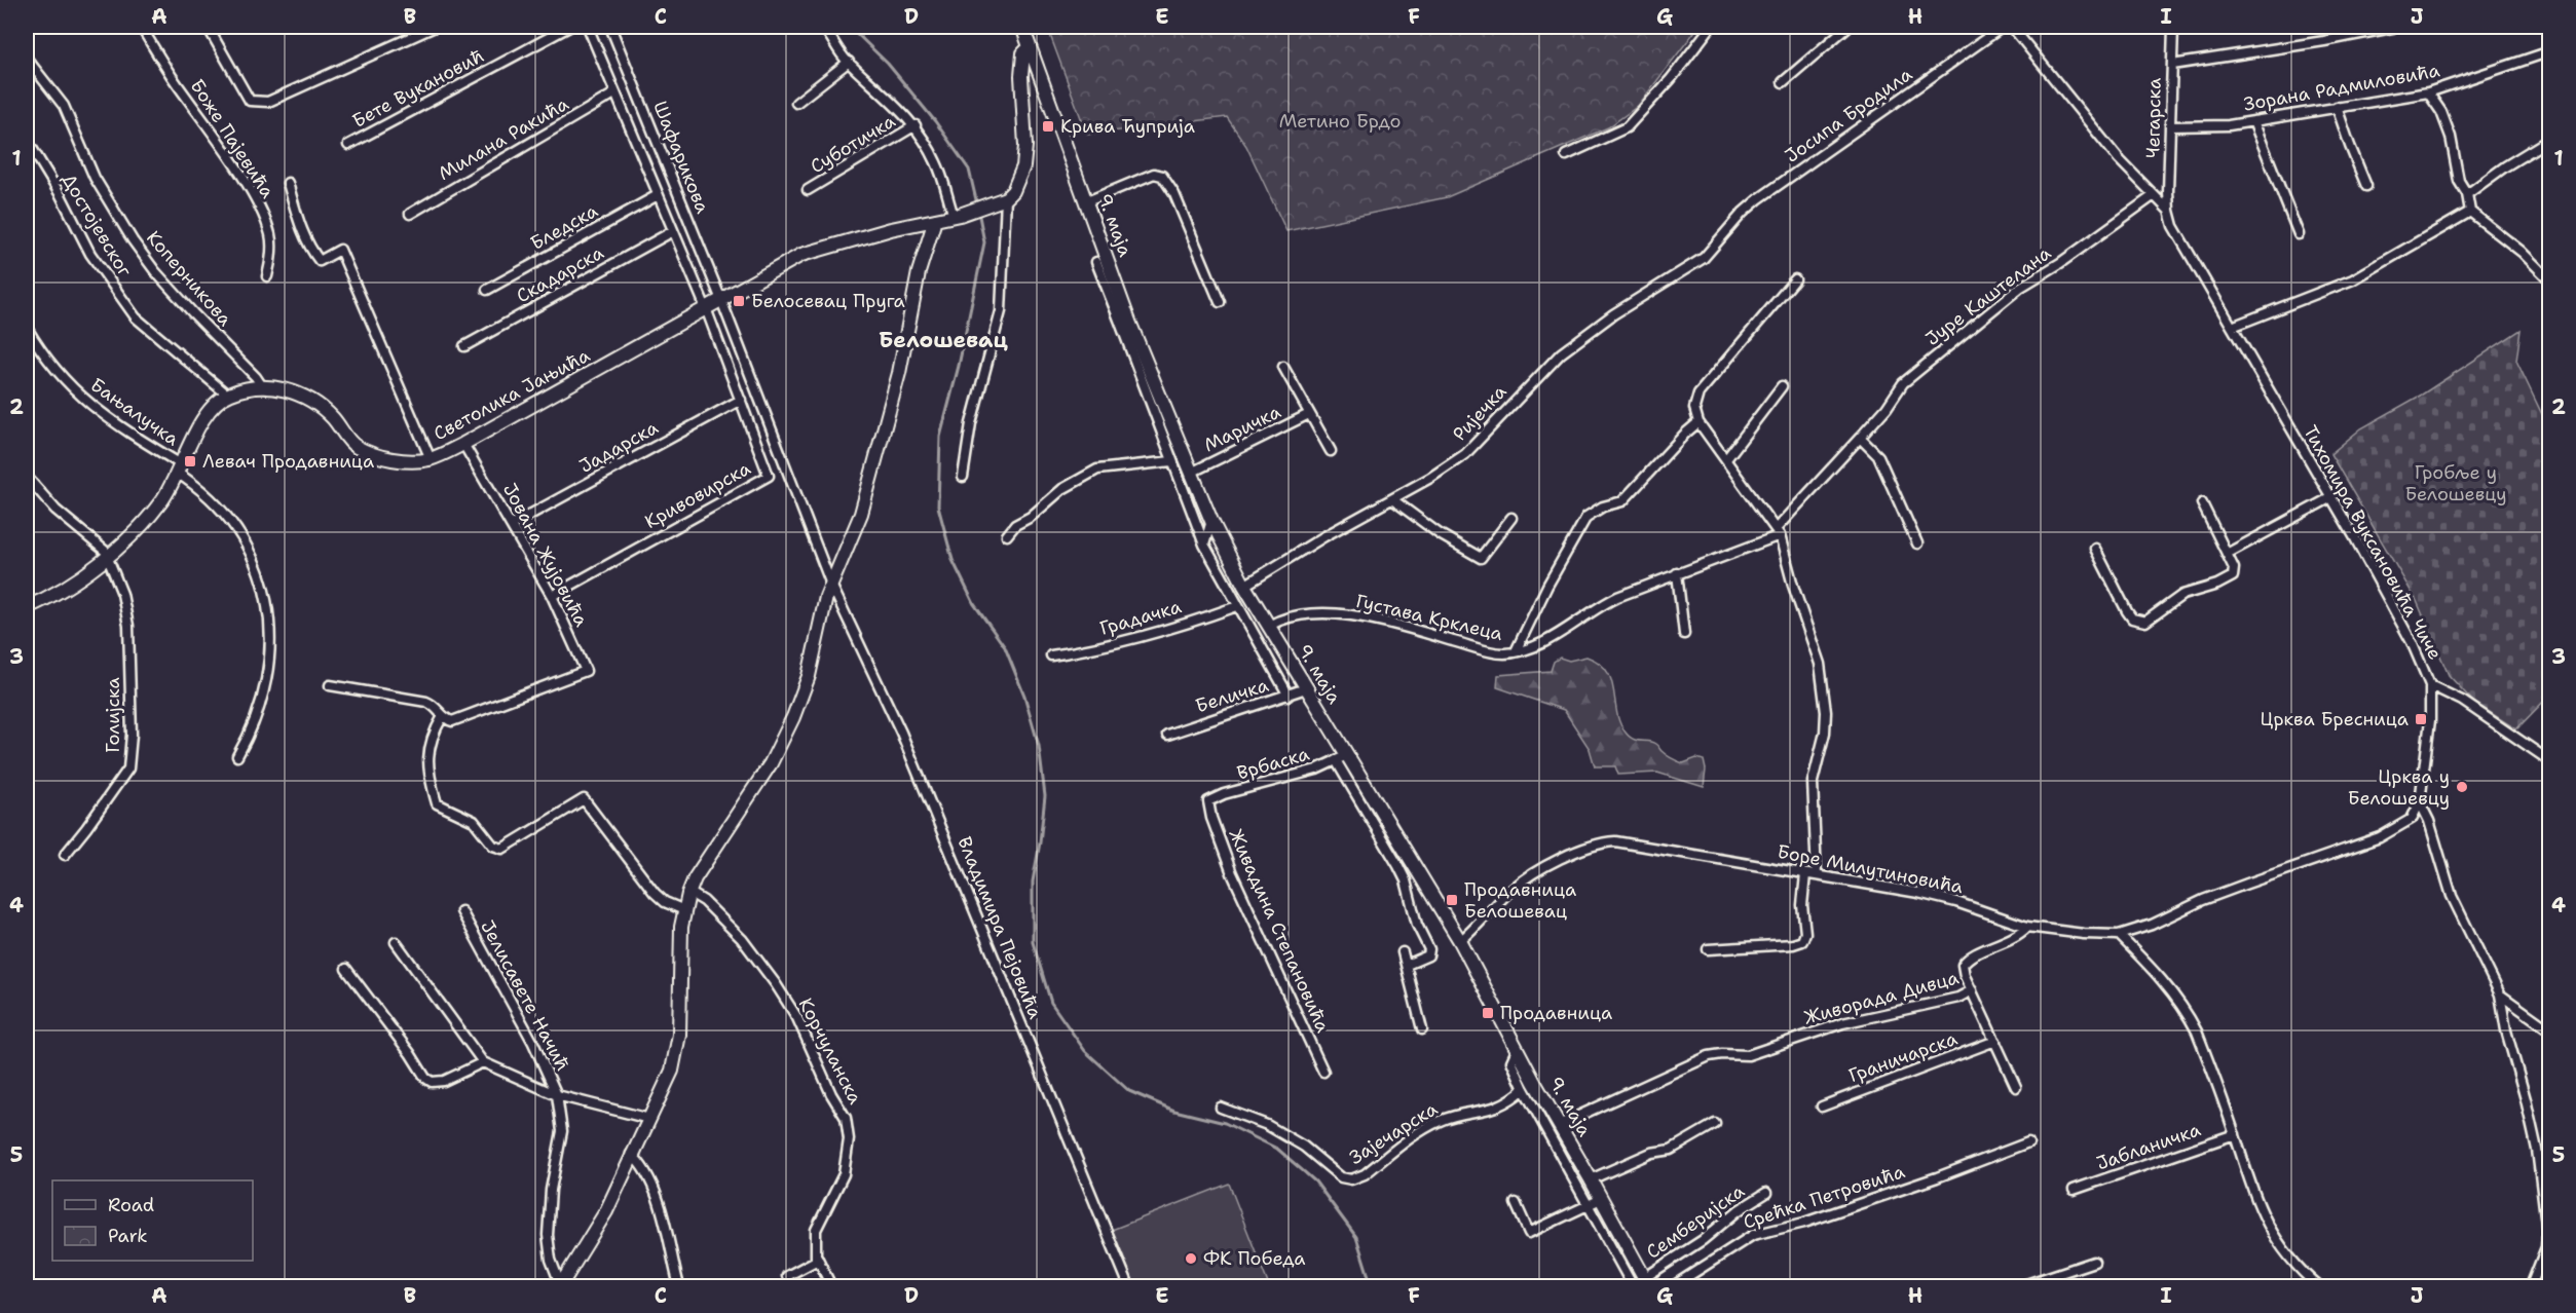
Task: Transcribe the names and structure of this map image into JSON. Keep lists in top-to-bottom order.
{
  "streets": {
    "street": [
      "Зорана Радмиловића",
      "Бете Вукановић",
      "Јосипа Бродила",
      "Чегарска",
      "Боже Пајевића",
      "Милана Ракића",
      "Суботичка",
      "Шафарикова",
      "Достојевског",
      "9. маја",
      "Бледска",
      "Скадарска",
      "Коперникова",
      "Јуре Каштелана",
      "Светолика Јањића",
      "Бањалучка",
      "Ријечка",
      "Маричка",
      "Јадарска",
      "Кривовирска",
      "Тихомира Вуксановића Чиче",
      "Јована Жујовића",
      "Градачка",
      "Густава Крклеца",
      "Беличка",
      "Голијска",
      "Врбаска",
      "Боре Милутиновића",
      "Владимира Пејовића",
      "Живадина Степановића",
      "Јелисавете Начић",
      "Живорада Дивца",
      "Корчуланска",
      "Граничарска",
      "Зајечарска",
      "Јабланичка",
      "Срећка Петровића",
      "Семберијска"
    ]
  },
  "crossings": [
    ["Зорана Радмиловића", "Чегарска"],
    ["Јосипа Бродила", "Ријечка"],
    ["Чегарска", "Тихомира Вуксановића Чиче"],
    ["Милана Ракића", "Кривовирска"],
    ["Шафарикова", "Светолика Јањића"],
    ["Шафарикова", "Владимира Пејовића"],
    ["Достојевског", "Светолика Јањића"],
    ["9. маја", "Ријечка"],
    ["9. маја", "Маричка"],
    ["9. маја", "Густава Крклеца"],
    ["9. маја", "Беличка"],
    ["9. маја", "Врбаска"],
    ["9. маја", "Боре Милутиновића"],
    ["9. маја", "Живорада Дивца"],
    ["9. маја", "Семберијска"],
    ["Бледска", "Кривовирска"],
    ["Скадарска", "Кривовирска"],
    ["Коперникова", "Светолика Јањића"],
    ["Јуре Каштелана", "Тихомира Вуксановића Чиче"],
    ["Јуре Каштелана", "Густава Крклеца"],
    ["Светолика Јањића", "Кривовирска"],
    ["Светолика Јањића", "Јована Жујовића"],
    ["Јадарска", "Кривовирска"],
    ["Јадарска", "Јована Жујовића"],
    ["Кривовирска", "Јована Жујовића"],
    ["Тихомира Вуксановића Чиче", "Боре Милутиновића"],
    ["Врбаска", "Живадина Степановића"]
  ],
  "districts": ["Белошевац"],
  "parks": ["Метино Брдо", "Гробље у Белошевцу"],
  "places": {
    "transit": [
      "Крива Ћуприја",
      "Белосевац Пруга",
      "Левач Продавница",
      "Црква Бресница",
      "Продавница Белошевац",
      "Продавница"
    ],
    "other": ["Црква у Белошевцу", "ФК Победа"]
  },
  "legend": ["Road", "Park"],
  "grid": {
    "columns": [
      "A",
      "B",
      "C",
      "D",
      "E",
      "F",
      "G",
      "H",
      "I",
      "J"
    ],
    "rows": [
      "1",
      "2",
      "3",
      "4",
      "5"
    ]
  }
}
